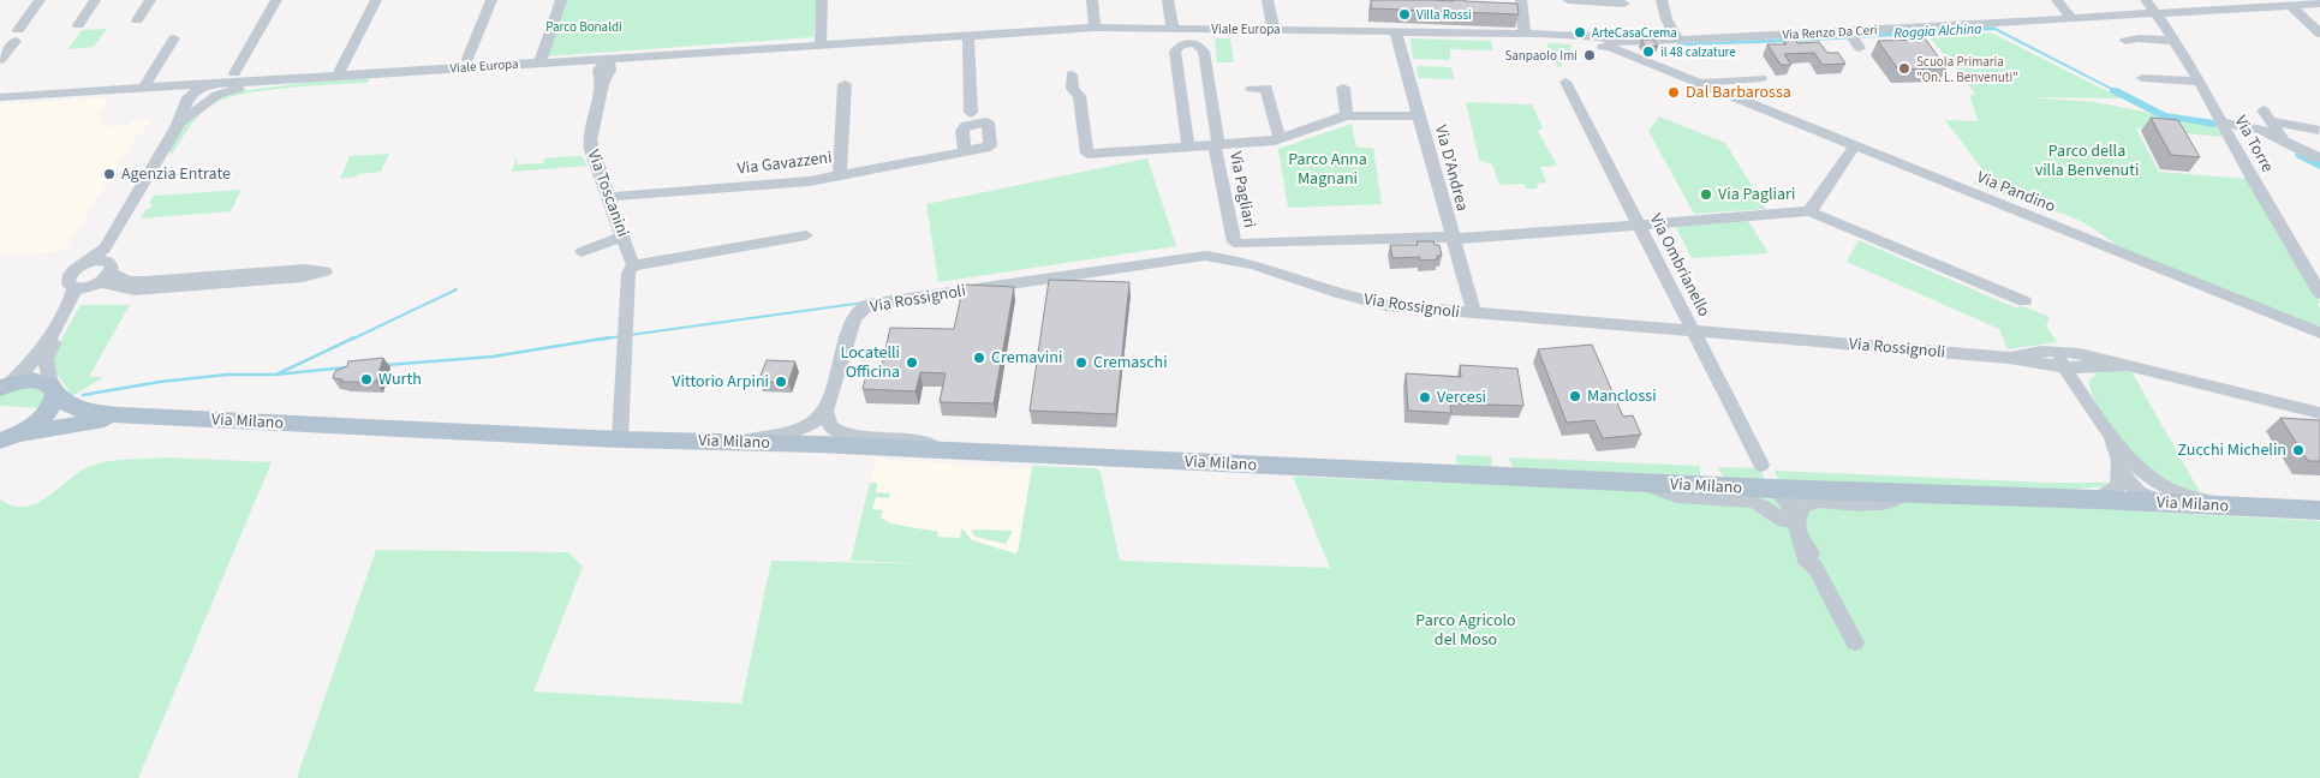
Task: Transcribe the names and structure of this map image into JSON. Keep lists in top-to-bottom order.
{
  "streets": {
    "main road": ["Via Milano"],
    "street": [
      "Viale Europa",
      "Via Renzo Da Ceri",
      "Via Torre",
      "Via Gavazzeni",
      "Via D'Andrea",
      "Via Pagliari",
      "Via Pandino",
      "Via Toscanini",
      "Via Ombrianello",
      "Via Rossignoli"
    ]
  },
  "crossings": [
    ["Viale Europa", "Via Renzo Da Ceri"],
    ["Viale Europa", "Via D'Andrea"],
    ["Viale Europa", "Via Pandino"],
    ["Viale Europa", "Via Toscanini"],
    ["Via Renzo Da Ceri", "Via Torre"],
    ["Via Renzo Da Ceri", "Via Pandino"],
    ["Via Gavazzeni", "Via Toscanini"],
    ["Via D'Andrea", "Via Pagliari"],
    ["Via D'Andrea", "Via Rossignoli"],
    ["Via Pagliari", "Via Ombrianello"],
    ["Via Toscanini", "Via Milano"],
    ["Via Ombrianello", "Via Rossignoli"],
    ["Via Rossignoli", "Via Milano"]
  ],
  "water": ["Roggia Alchina"],
  "parks": [
    "Parco Bonaldi",
    "Parco della villa Benvenuti",
    "Parco Anna Magnani",
    "Parco Agricolo del Moso"
  ],
  "places": [
    "Villa Rossi",
    "ArteCasaCrema",
    "il 48 calzature",
    "Sanpaolo Imi",
    "Scuola Primaria \"On. L. Benvenuti\"",
    "Dal Barbarossa",
    "Agenzia Entrate",
    "Via Pagliari",
    "Cremavini",
    "Locatelli Officina",
    "Cremaschi",
    "Wurth",
    "Vittorio Arpini",
    "Manclossi",
    "Vercesi",
    "Zucchi Michelin"
  ]
}
